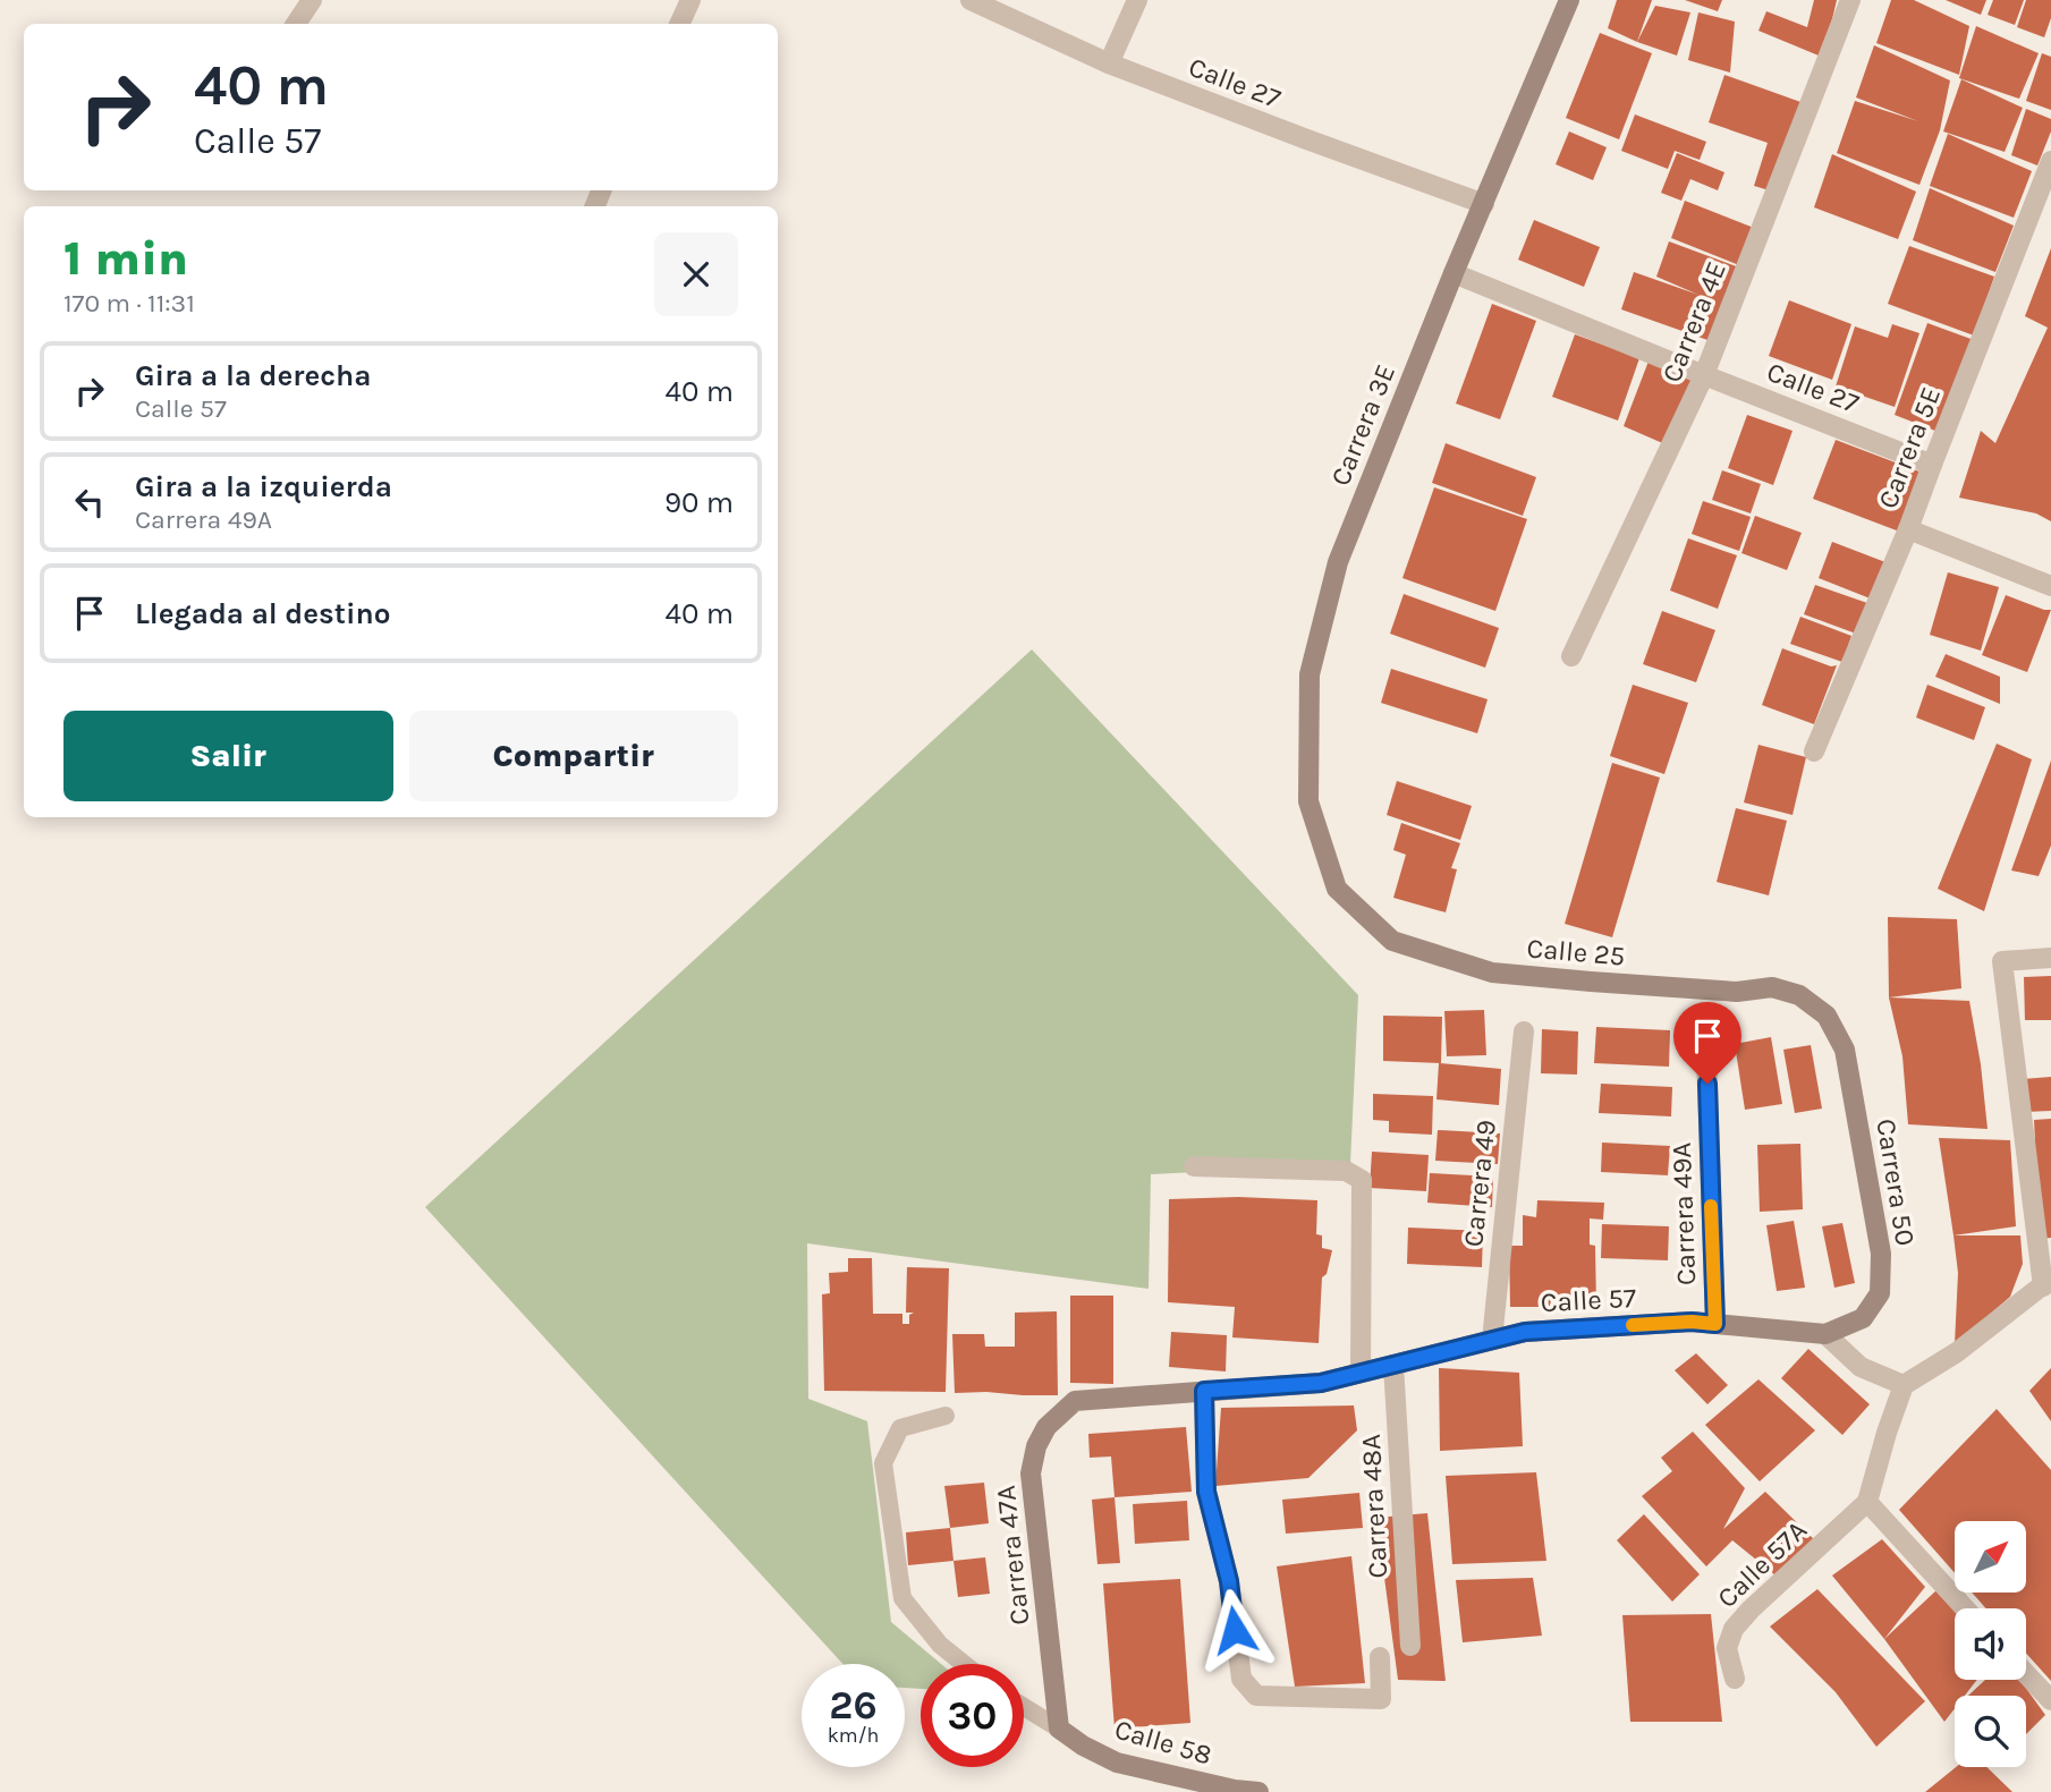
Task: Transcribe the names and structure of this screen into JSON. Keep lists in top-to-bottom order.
{
  "streets": {
    "main road": [
      "Carrera 3E",
      "Calle 25",
      "Carrera 50",
      "Calle 57",
      "Carrera 47A",
      "Calle 58"
    ],
    "street": [
      "Calle 27",
      "Carrera 4E",
      "Carrera 5E",
      "Carrera 49",
      "Carrera 49A",
      "Carrera 48A",
      "Calle 57A"
    ]
  },
  "crossings": [
    ["Calle 27", "Carrera 4E"],
    ["Calle 27", "Carrera 3E"],
    ["Calle 27", "Carrera 5E"],
    ["Carrera 3E", "Calle 25"],
    ["Calle 25", "Carrera 50"],
    ["Carrera 50", "Calle 57"],
    ["Carrera 49", "Calle 57"],
    ["Carrera 49A", "Calle 57"],
    ["Calle 57", "Carrera 48A"],
    ["Calle 57", "Carrera 47A"],
    ["Carrera 47A", "Calle 58"]
  ],
  "north": "top right",
  "page": {
    "turn": ["40 m", "Calle 57"],
    "heading": ["1 min", "170 m · 11:31"],
    "list": [
      {
        "name": "Gira a la derecha",
        "note": "Calle 57",
        "value": "40 m"
      },
      {
        "name": "Gira a la izquierda",
        "note": "Carrera 49A",
        "value": "90 m"
      },
      {
        "name": "Llegada al destino",
        "value": "40 m"
      }
    ],
    "buttons": ["Salir", "Compartir"],
    "speed": "26 km/h",
    "limit": "30"
  }
}
